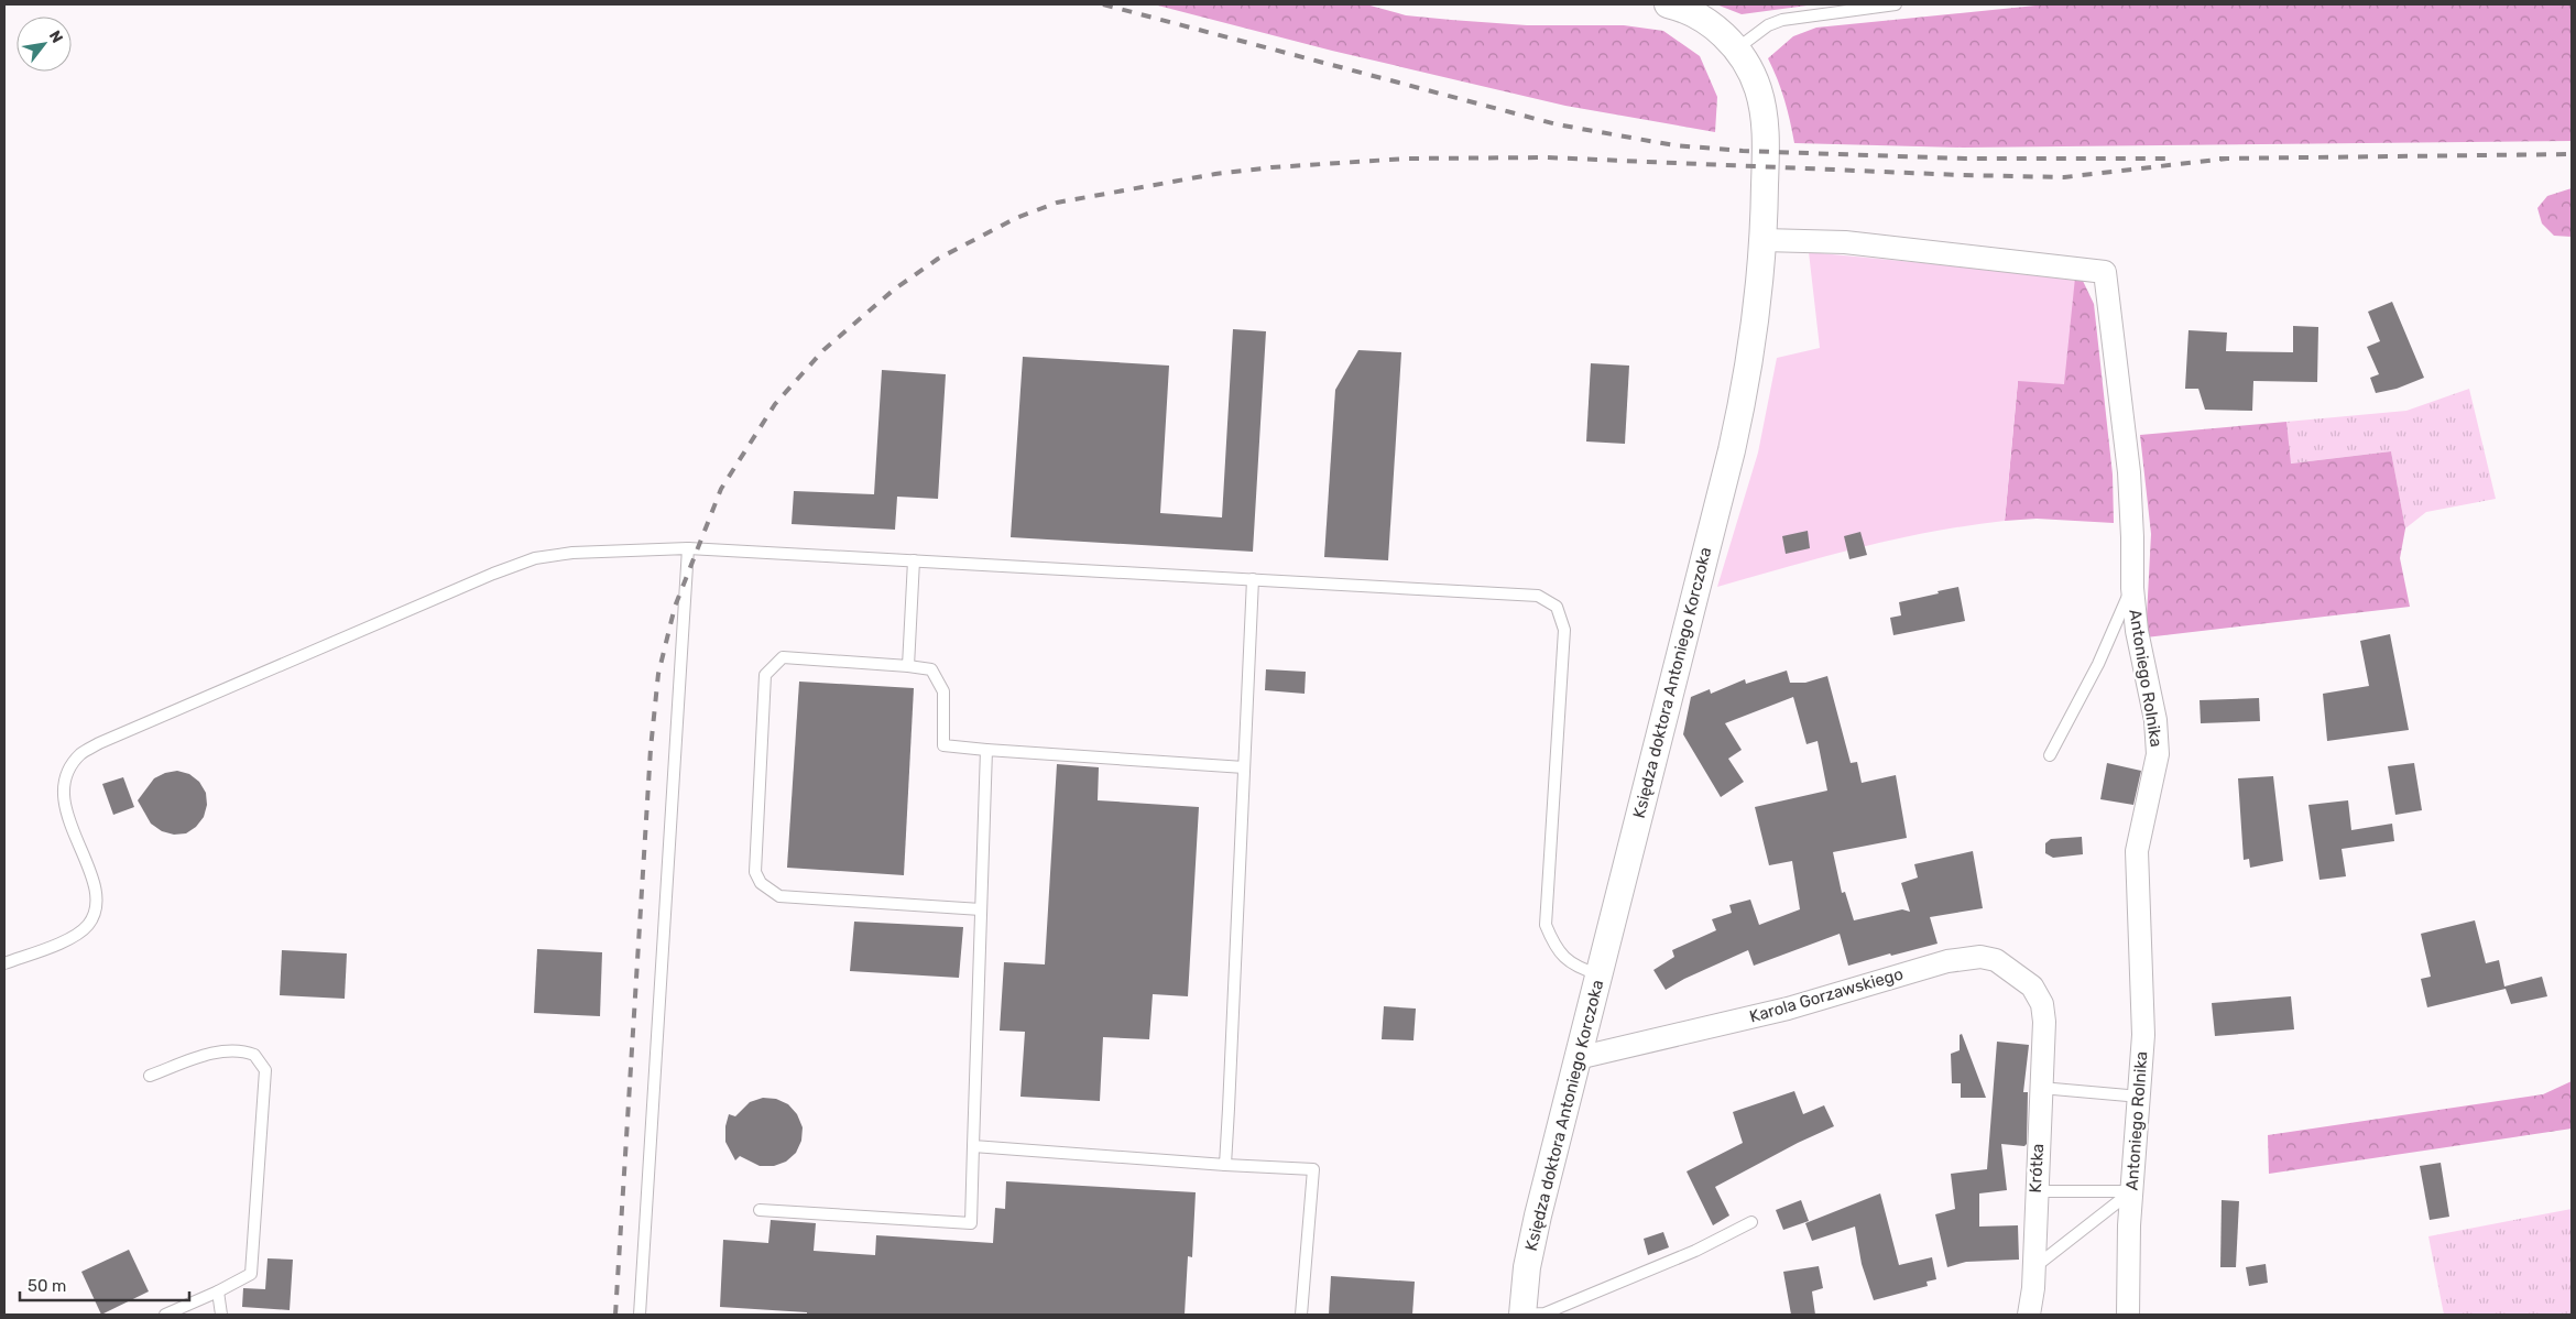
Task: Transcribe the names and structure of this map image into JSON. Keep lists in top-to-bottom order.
{
  "streets": {
    "street": [
      "Antoniego Rolnika",
      "Księdza doktora Antoniego Korczoka",
      "Karola Gorzawskiego",
      "Krótka"
    ]
  },
  "crossings": [
    ["Antoniego Rolnika", "Księdza doktora Antoniego Korczoka"],
    ["Księdza doktora Antoniego Korczoka", "Karola Gorzawskiego"],
    ["Karola Gorzawskiego", "Krótka"]
  ],
  "scale_bar": "50 m",
  "north": "top right"
}
